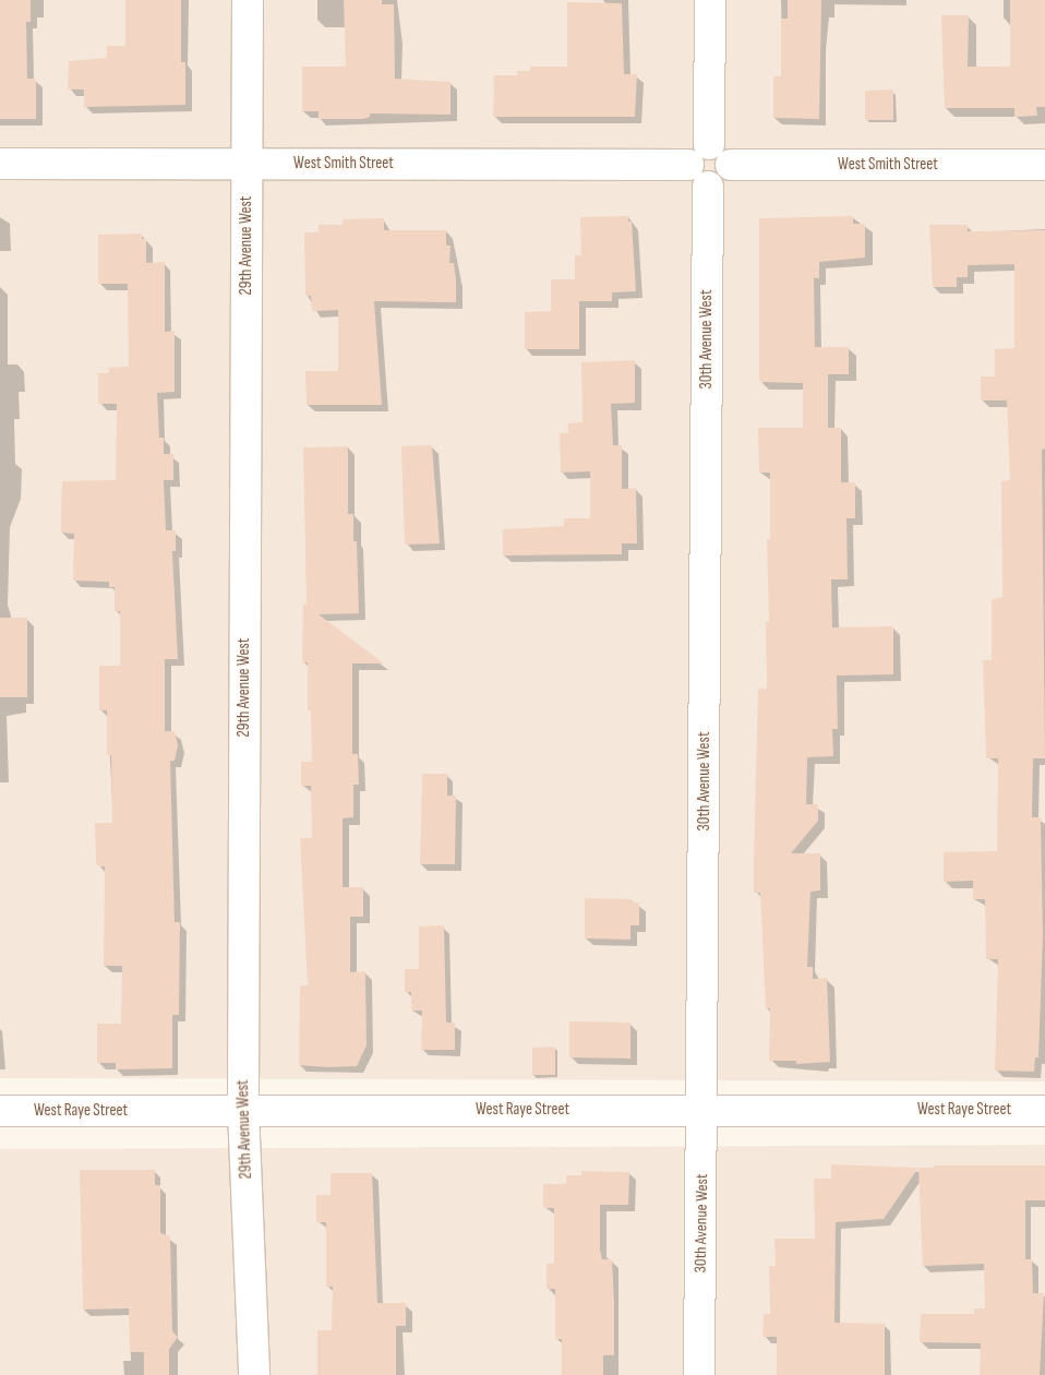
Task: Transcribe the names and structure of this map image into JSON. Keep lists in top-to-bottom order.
{
  "streets": {
    "street": [
      "West Smith Street",
      "29th Avenue West",
      "30th Avenue West",
      "West Raye Street"
    ]
  },
  "crossings": [
    ["West Smith Street", "29th Avenue West"],
    ["West Smith Street", "30th Avenue West"],
    ["29th Avenue West", "West Raye Street"],
    ["30th Avenue West", "West Raye Street"]
  ]
}
